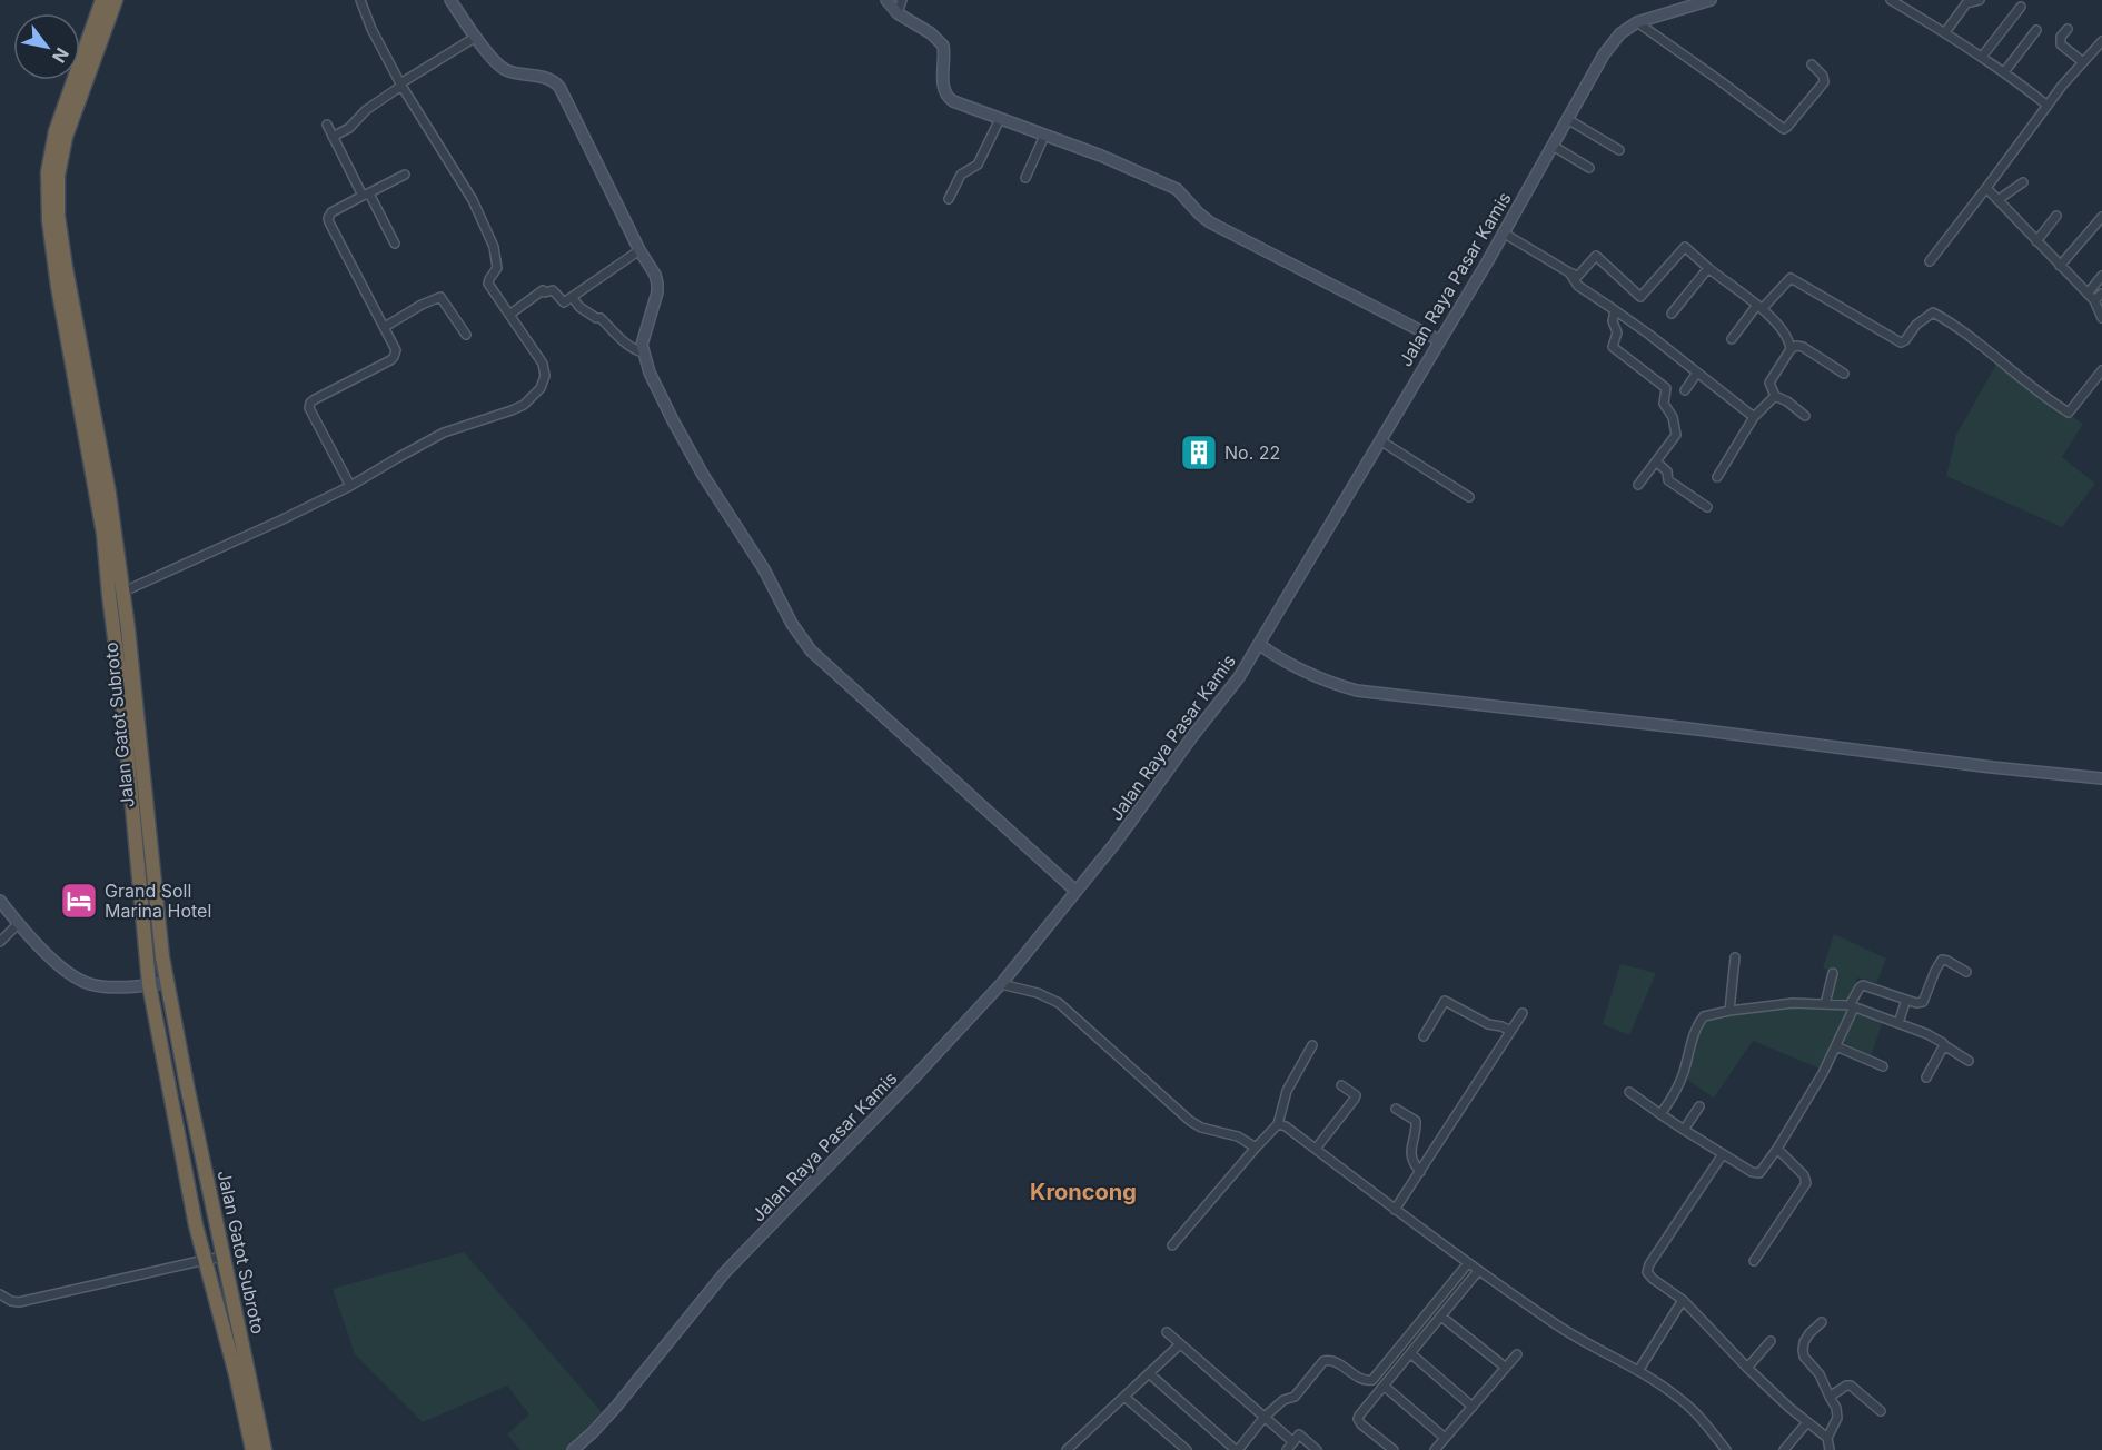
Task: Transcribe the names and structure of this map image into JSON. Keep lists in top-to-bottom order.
{
  "streets": {
    "highway": ["Jalan Gatot Subroto"],
    "street": ["Jalan Raya Pasar Kamis"]
  },
  "districts": ["Kroncong"],
  "places": {
    "building": ["No. 22"],
    "hotel": ["Grand Soll Marina Hotel"]
  },
  "north": "bottom right"
}
